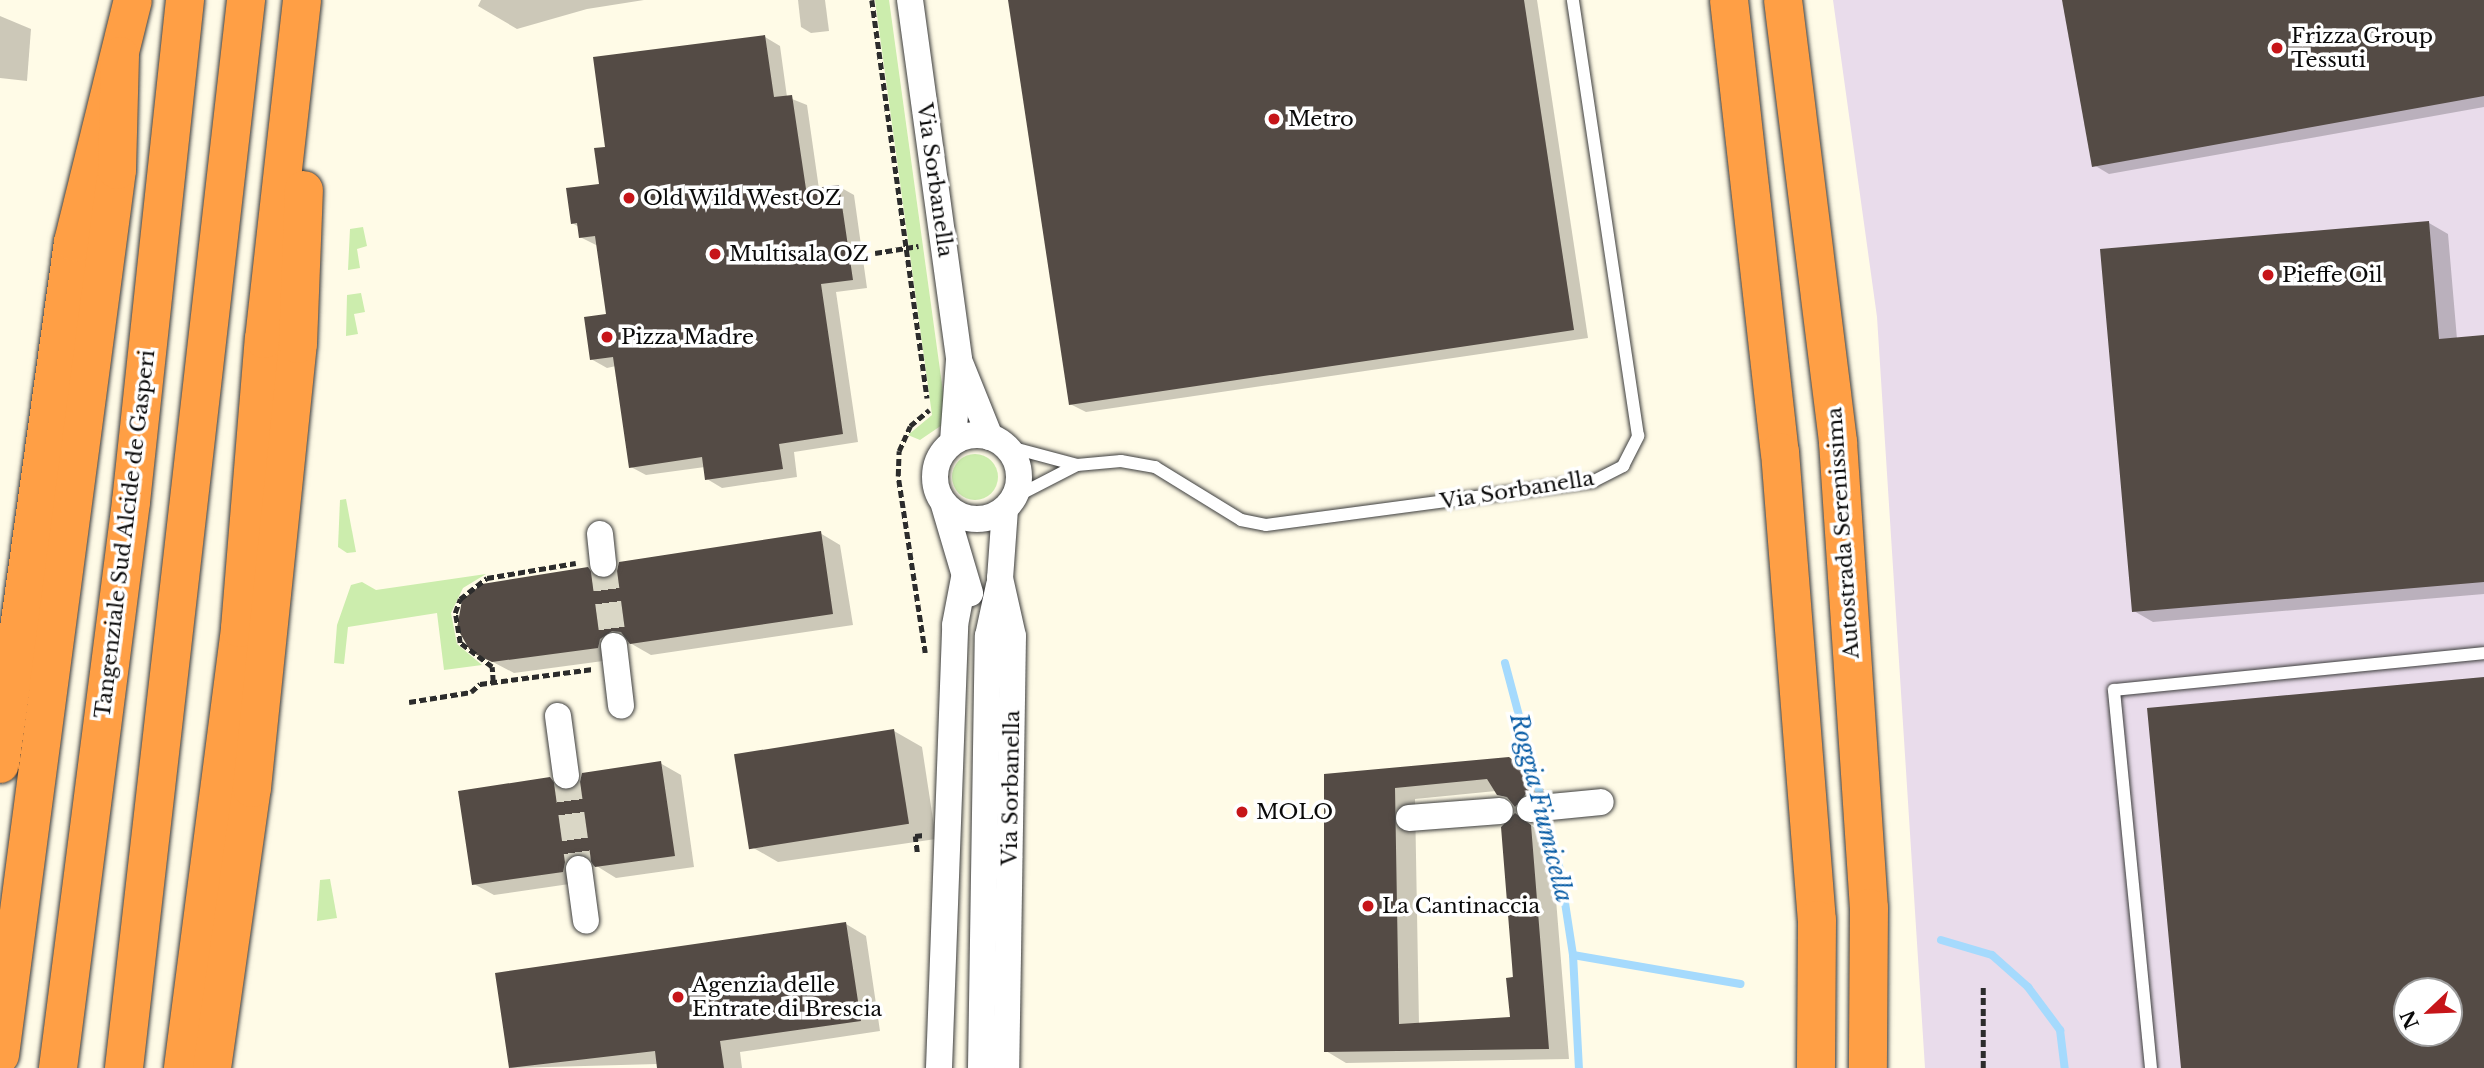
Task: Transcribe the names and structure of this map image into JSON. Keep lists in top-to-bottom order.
{
  "streets": {
    "highway": ["Autostrada Serenissima", "Tangenziale Sud Alcide de Gasperi"],
    "street": ["Via Sorbanella"]
  },
  "water": ["Roggia Fiumicella"],
  "places": [
    "Frizza Group Tessuti",
    "Metro",
    "Old Wild West OZ",
    "Multisala OZ",
    "Pieffe Oil",
    "Pizza Madre",
    "MOLO",
    "La Cantinaccia",
    "Agenzia delle Entrate di Brescia"
  ],
  "north": "bottom left"
}
